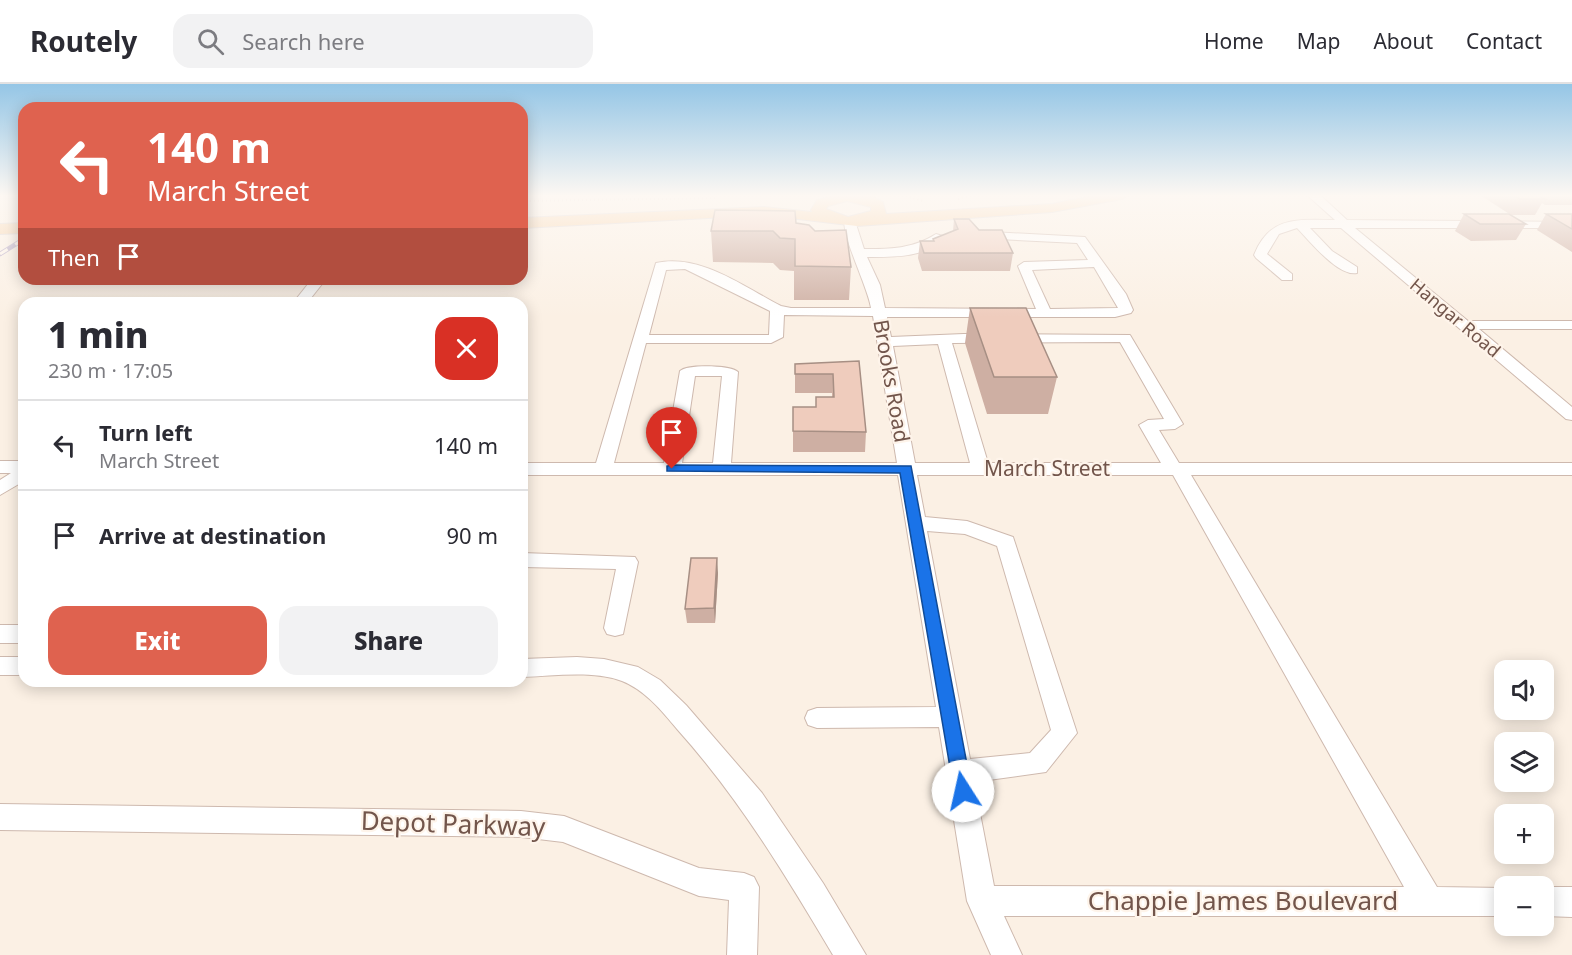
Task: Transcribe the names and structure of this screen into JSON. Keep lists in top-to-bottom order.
{
  "streets": {
    "street": [
      "Hangar Road",
      "Brooks Road",
      "March Street",
      "Depot Parkway",
      "Chappie James Boulevard"
    ]
  },
  "crossings": [
    ["Brooks Road", "March Street"],
    ["Brooks Road", "Chappie James Boulevard"]
  ],
  "page": {
    "header": "Routely",
    "search": "Search here",
    "nav": [
      "Home",
      "Map",
      "About",
      "Contact"
    ],
    "turn": ["140 m", "March Street"],
    "then": "Then",
    "heading": ["1 min", "230 m · 17:05"],
    "list": [
      {
        "name": "Turn left",
        "note": "March Street",
        "value": "140 m"
      },
      {
        "name": "Arrive at destination",
        "value": "90 m"
      }
    ],
    "buttons": ["Exit", "Share"],
    "map_buttons": ["+", "−"]
  }
}
